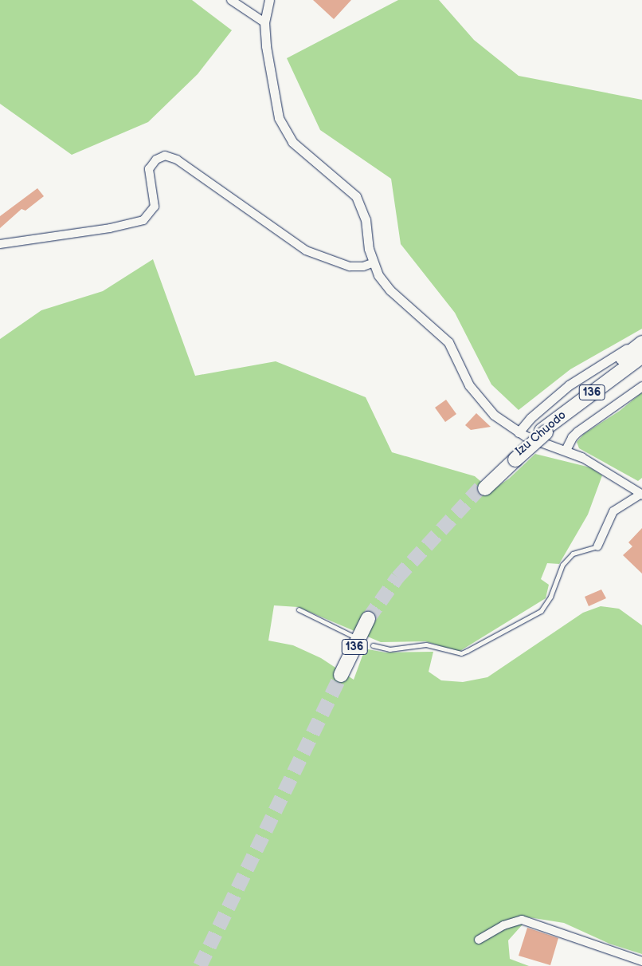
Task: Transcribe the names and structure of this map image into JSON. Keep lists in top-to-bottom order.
{
  "streets": {
    "highway": ["136", "Izu Chuodo"]
  }
}
